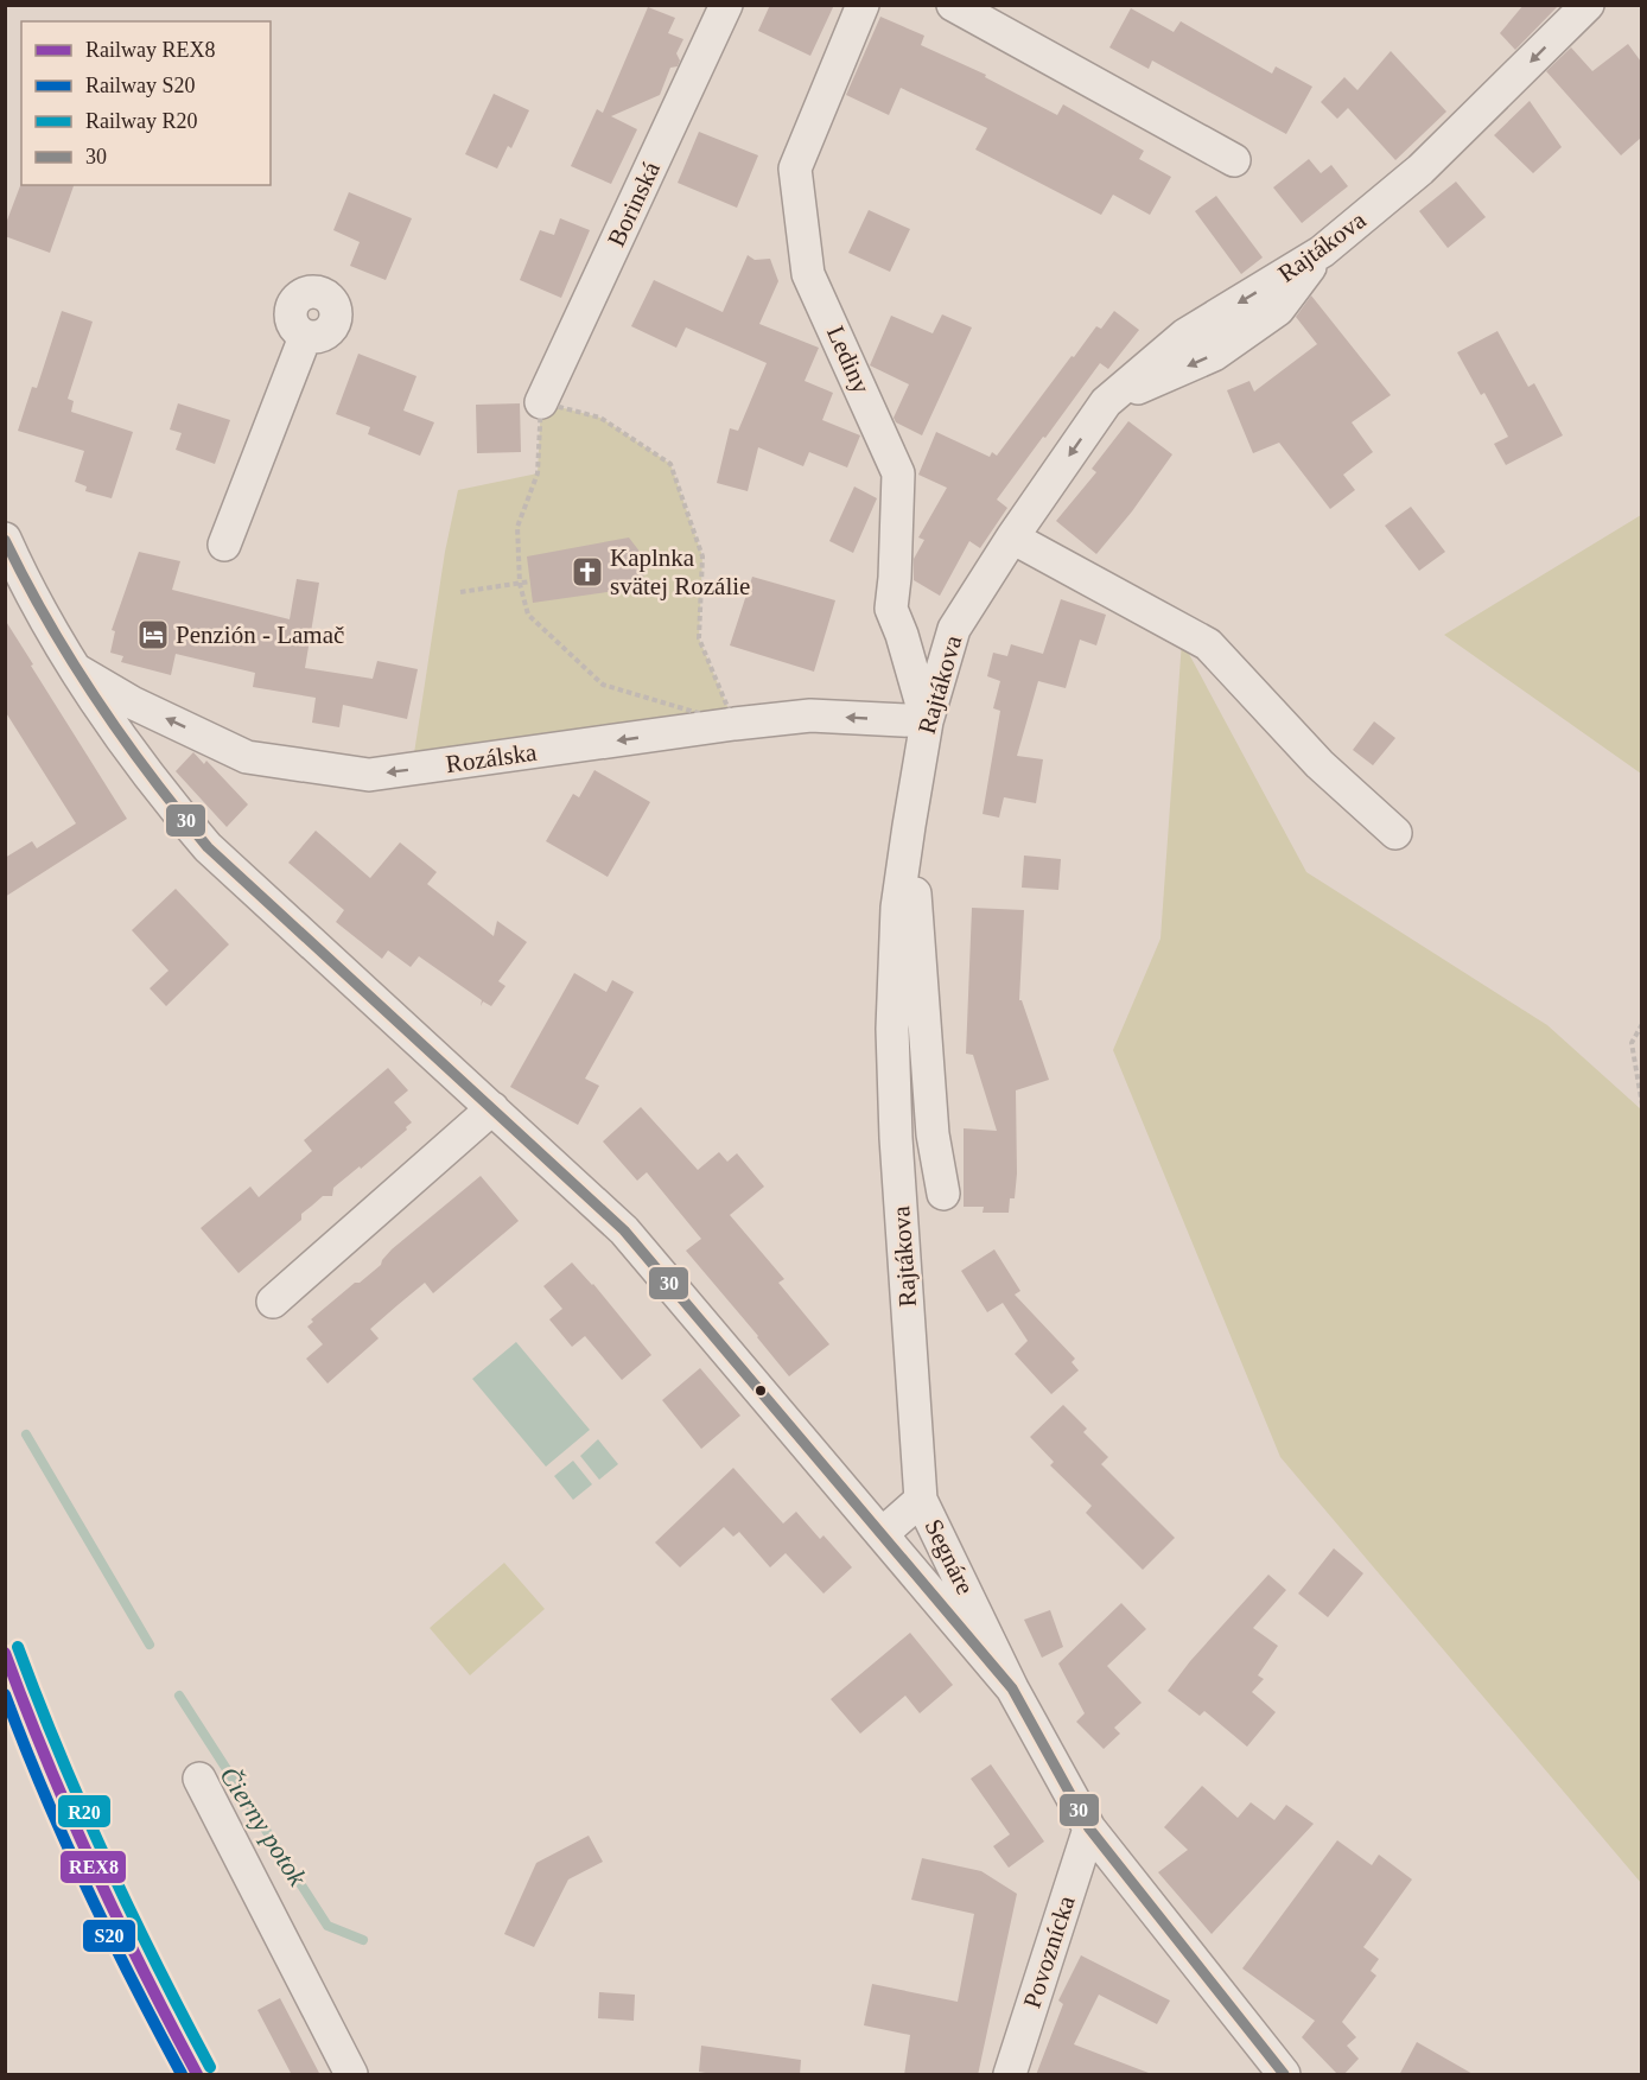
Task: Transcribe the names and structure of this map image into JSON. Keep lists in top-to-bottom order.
{
  "streets": {
    "street": [
      "Borinská",
      "Rajtákova",
      "Lediny",
      "Rozálska",
      "Segnáre",
      "Povoznícka"
    ]
  },
  "crossings": [
    ["Rajtákova", "Lediny"],
    ["Rajtákova", "Rozálska"],
    ["Rajtákova", "Segnáre"],
    ["Lediny", "Rozálska"],
    ["Segnáre", "Povoznícka"]
  ],
  "one_way": ["Rajtákova", "Rozálska"],
  "water": ["Čierny potok"],
  "places": {
    "church": ["Kaplnka svätej Rozálie"],
    "hotel": ["Penzión - Lamač"]
  },
  "lines": [
    "transit line 30",
    "rail line R20",
    "rail line REX8",
    "rail line S20"
  ],
  "legend": [
    "Railway REX8",
    "Railway S20",
    "Railway R20",
    "30"
  ]
}
